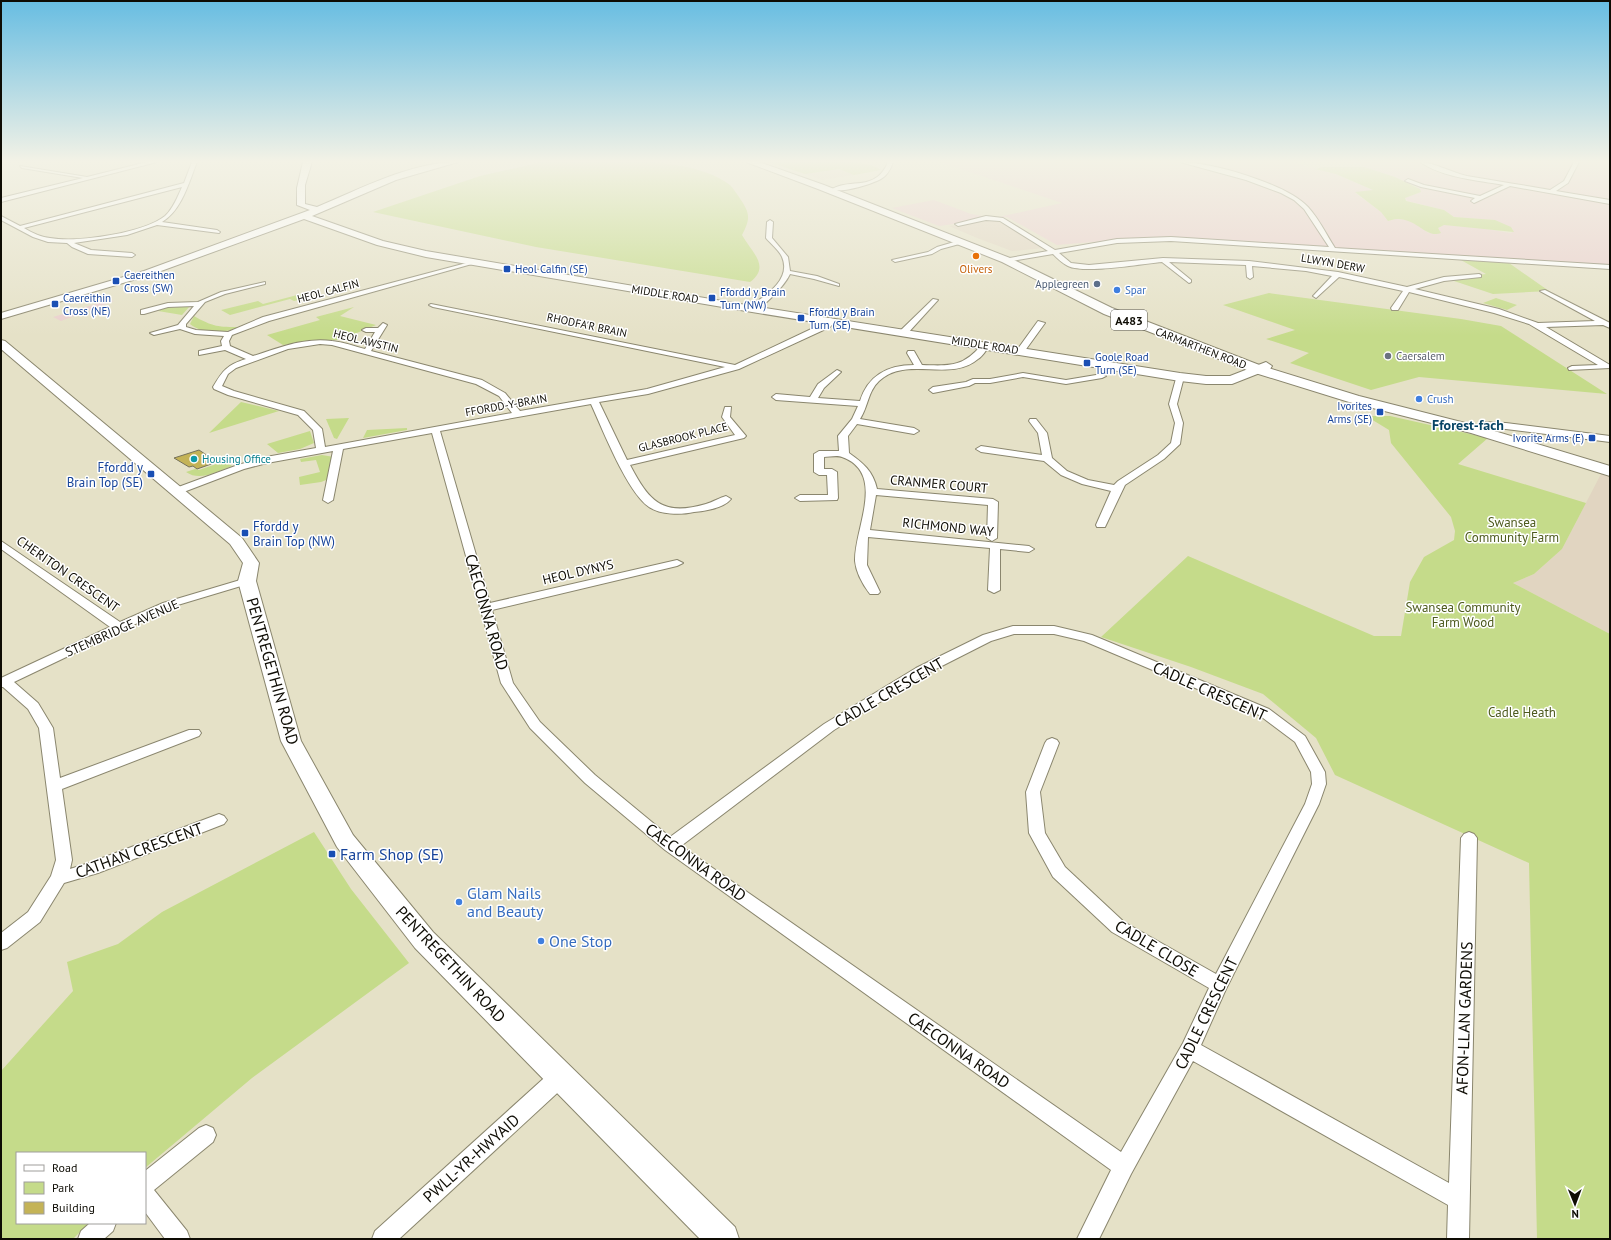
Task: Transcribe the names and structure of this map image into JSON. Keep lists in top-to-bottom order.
{
  "streets": {
    "main road": ["A483", "CARMARTHEN ROAD"],
    "street": [
      "LLWYN DERW",
      "HEOL CALFIN",
      "MIDDLE ROAD",
      "RHODFA'R BRAIN",
      "HEOL AWSTIN",
      "FFORDD-Y-BRAIN",
      "GLASBROOK PLACE",
      "CRANMER COURT",
      "RICHMOND WAY",
      "HEOL DYNYS",
      "CHERITON CRESCENT",
      "CAECONNA ROAD",
      "STEMBRIDGE AVENUE",
      "PENTREGETHIN ROAD",
      "CADLE CRESCENT",
      "CATHAN CRESCENT",
      "CADLE CLOSE",
      "AFON-LLAN GARDENS",
      "PWLL-YR-HWYAID"
    ]
  },
  "crossings": [
    ["HEOL CALFIN", "MIDDLE ROAD"],
    ["MIDDLE ROAD", "CARMARTHEN ROAD"],
    ["MIDDLE ROAD", "FFORDD-Y-BRAIN"],
    ["A483", "CARMARTHEN ROAD"],
    ["RHODFA'R BRAIN", "FFORDD-Y-BRAIN"],
    ["HEOL AWSTIN", "FFORDD-Y-BRAIN"],
    ["FFORDD-Y-BRAIN", "CAECONNA ROAD"],
    ["FFORDD-Y-BRAIN", "PENTREGETHIN ROAD"],
    ["CRANMER COURT", "RICHMOND WAY"],
    ["HEOL DYNYS", "CAECONNA ROAD"],
    ["CHERITON CRESCENT", "STEMBRIDGE AVENUE"],
    ["CAECONNA ROAD", "CADLE CRESCENT"],
    ["STEMBRIDGE AVENUE", "PENTREGETHIN ROAD"],
    ["STEMBRIDGE AVENUE", "CATHAN CRESCENT"],
    ["PENTREGETHIN ROAD", "PWLL-YR-HWYAID"],
    ["CADLE CRESCENT", "CADLE CLOSE"]
  ],
  "districts": ["Fforest-fach"],
  "parks": ["Swansea Community Farm", "Swansea Community Farm Wood", "Cadle Heath"],
  "places": {
    "other": [
      "Olivers",
      "Applegreen",
      "Spar",
      "Caersalem",
      "Crush",
      "Housing Office",
      "Glam Nails and Beauty",
      "One Stop"
    ],
    "transit": [
      "Heol Calfin (SE)",
      "Caereithen Cross (SW)",
      "Ffordd y Brain Turn (NW)",
      "Caereithin Cross (NE)",
      "Ffordd y Brain Turn (SE)",
      "Goole Road Turn (SE)",
      "Ivorites Arms (SE)",
      "Ivorite Arms (E)",
      "Ffordd y Brain Top (SE)",
      "Ffordd y Brain Top (NW)",
      "Farm Shop (SE)"
    ]
  },
  "legend": ["Road", "Park", "Building"],
  "north": "bottom"
}
